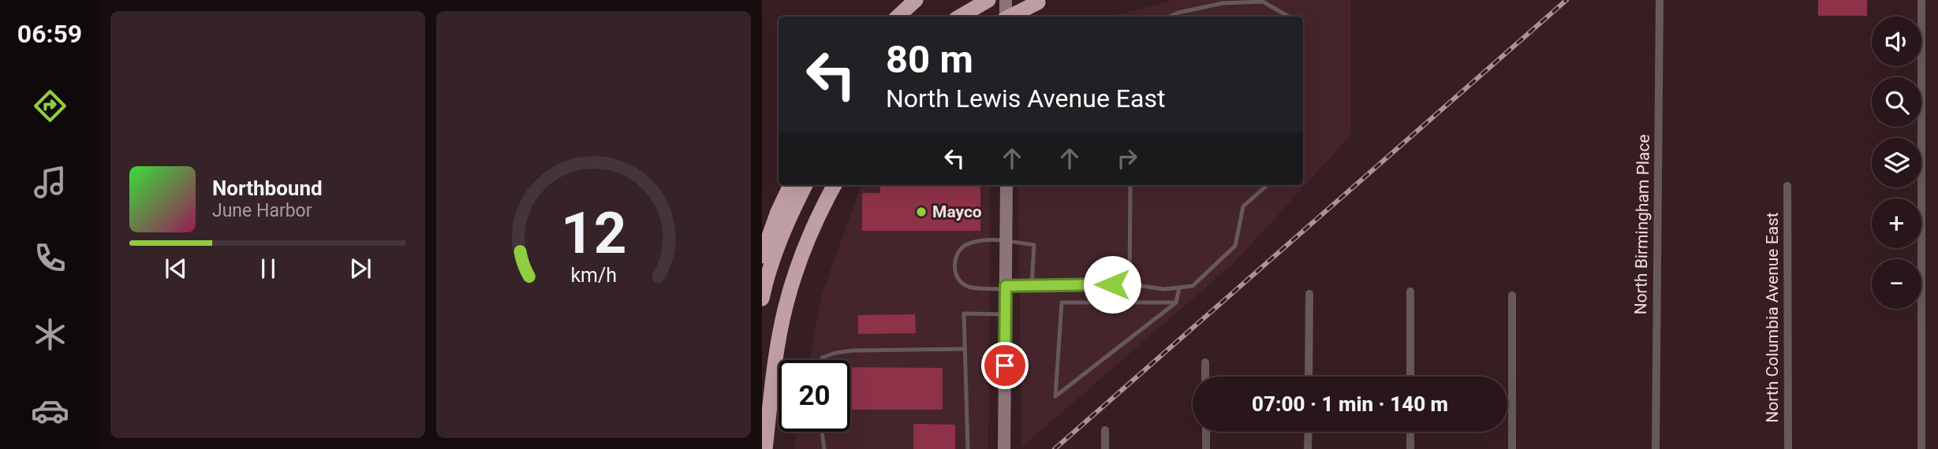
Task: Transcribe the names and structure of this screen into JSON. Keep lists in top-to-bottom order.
{
  "streets": {
    "street": ["North Birmingham Place", "North Columbia Avenue East"]
  },
  "places": ["Mayco"],
  "page": {
    "tabs": "06:59",
    "map_buttons": ["+", "−"],
    "turn": ["80 m", "North Lewis Avenue East"],
    "song": ["Northbound", "June Harbor"],
    "limit": "20",
    "trip": "07:00 · 1 min · 140 m",
    "gauge": ["12", "km/h"]
  }
}
